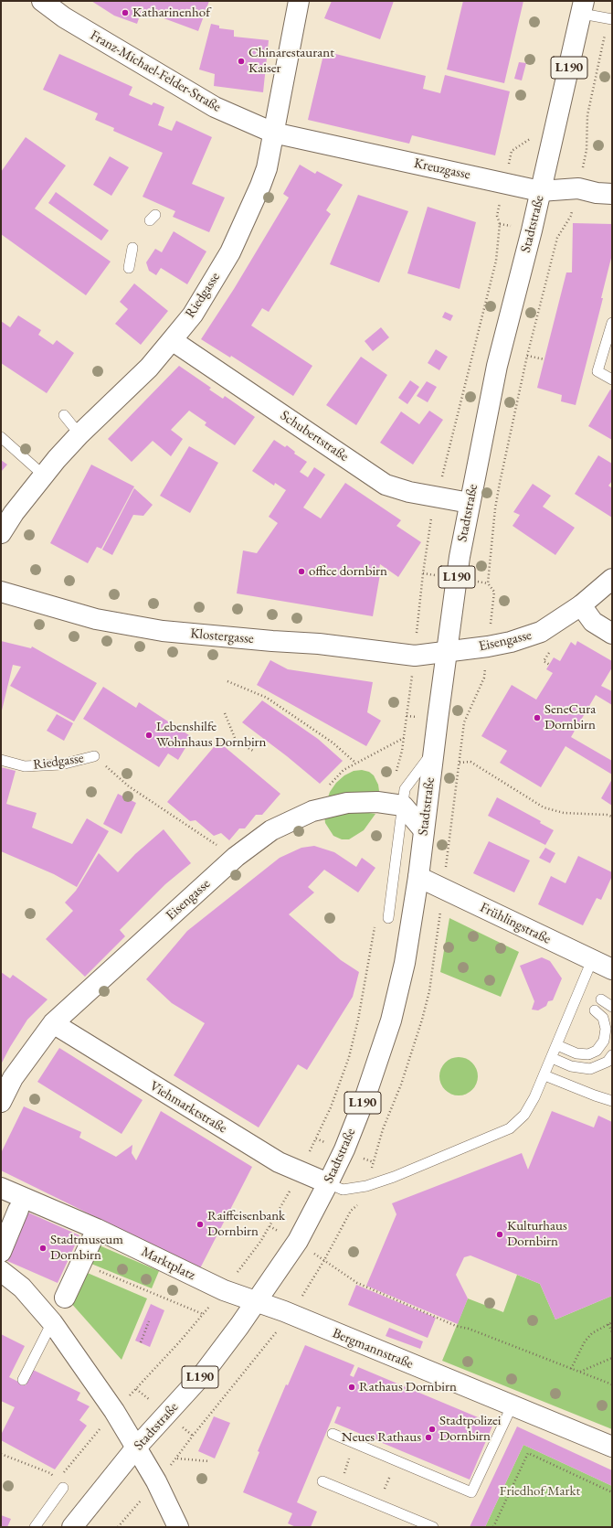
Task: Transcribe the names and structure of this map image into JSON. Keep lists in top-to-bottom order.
{
  "streets": {
    "street": [
      "L190",
      "Franz-Michael-Felder-Straße",
      "Kreuzgasse",
      "Stadtstraße",
      "Riedgasse",
      "Schubertstraße",
      "Klostergasse",
      "Eisengasse",
      "Frühlingstraße",
      "Viehmarktstraße",
      "Marktplatz",
      "Bergmannstraße"
    ]
  },
  "crossings": [
    ["Franz-Michael-Felder-Straße", "Kreuzgasse"],
    ["Franz-Michael-Felder-Straße", "Riedgasse"],
    ["Kreuzgasse", "Stadtstraße"],
    ["Kreuzgasse", "Riedgasse"],
    ["Stadtstraße", "Schubertstraße"],
    ["Stadtstraße", "Klostergasse"],
    ["Stadtstraße", "Eisengasse"],
    ["Stadtstraße", "Frühlingstraße"],
    ["Stadtstraße", "Viehmarktstraße"],
    ["Stadtstraße", "Marktplatz"],
    ["Stadtstraße", "Bergmannstraße"],
    ["Riedgasse", "Schubertstraße"],
    ["Klostergasse", "Eisengasse"],
    ["Eisengasse", "Viehmarktstraße"],
    ["Marktplatz", "Bergmannstraße"]
  ],
  "parks": ["Friedhof Markt"],
  "places": [
    "Katharinenhof",
    "Chinarestaurant Kaiser",
    "office dornbirn",
    "SeneCura Dornbirn",
    "Lebenshilfe Wohnhaus Dornbirn",
    "Raiffeisenbank Dornbirn",
    "Kulturhaus Dornbirn",
    "Stadtmuseum Dornbirn",
    "Rathaus Dornbirn",
    "Stadtpolizei Dornbirn",
    "Neues Rathaus"
  ]
}
